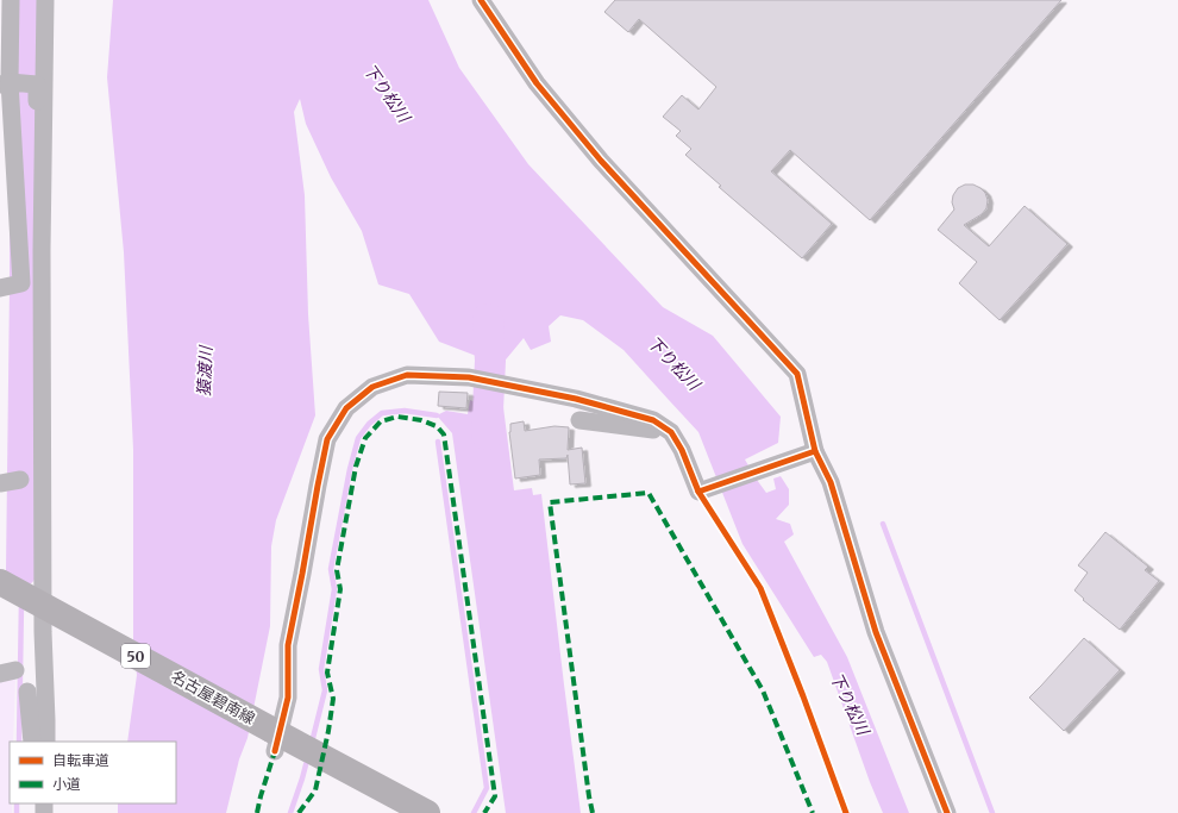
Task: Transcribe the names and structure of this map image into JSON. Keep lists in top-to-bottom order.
{
  "streets": {
    "main road": ["50", "名古屋碧南線"]
  },
  "water": ["下り松川", "猿渡川"],
  "legend": ["自転車道", "小道"]
}
